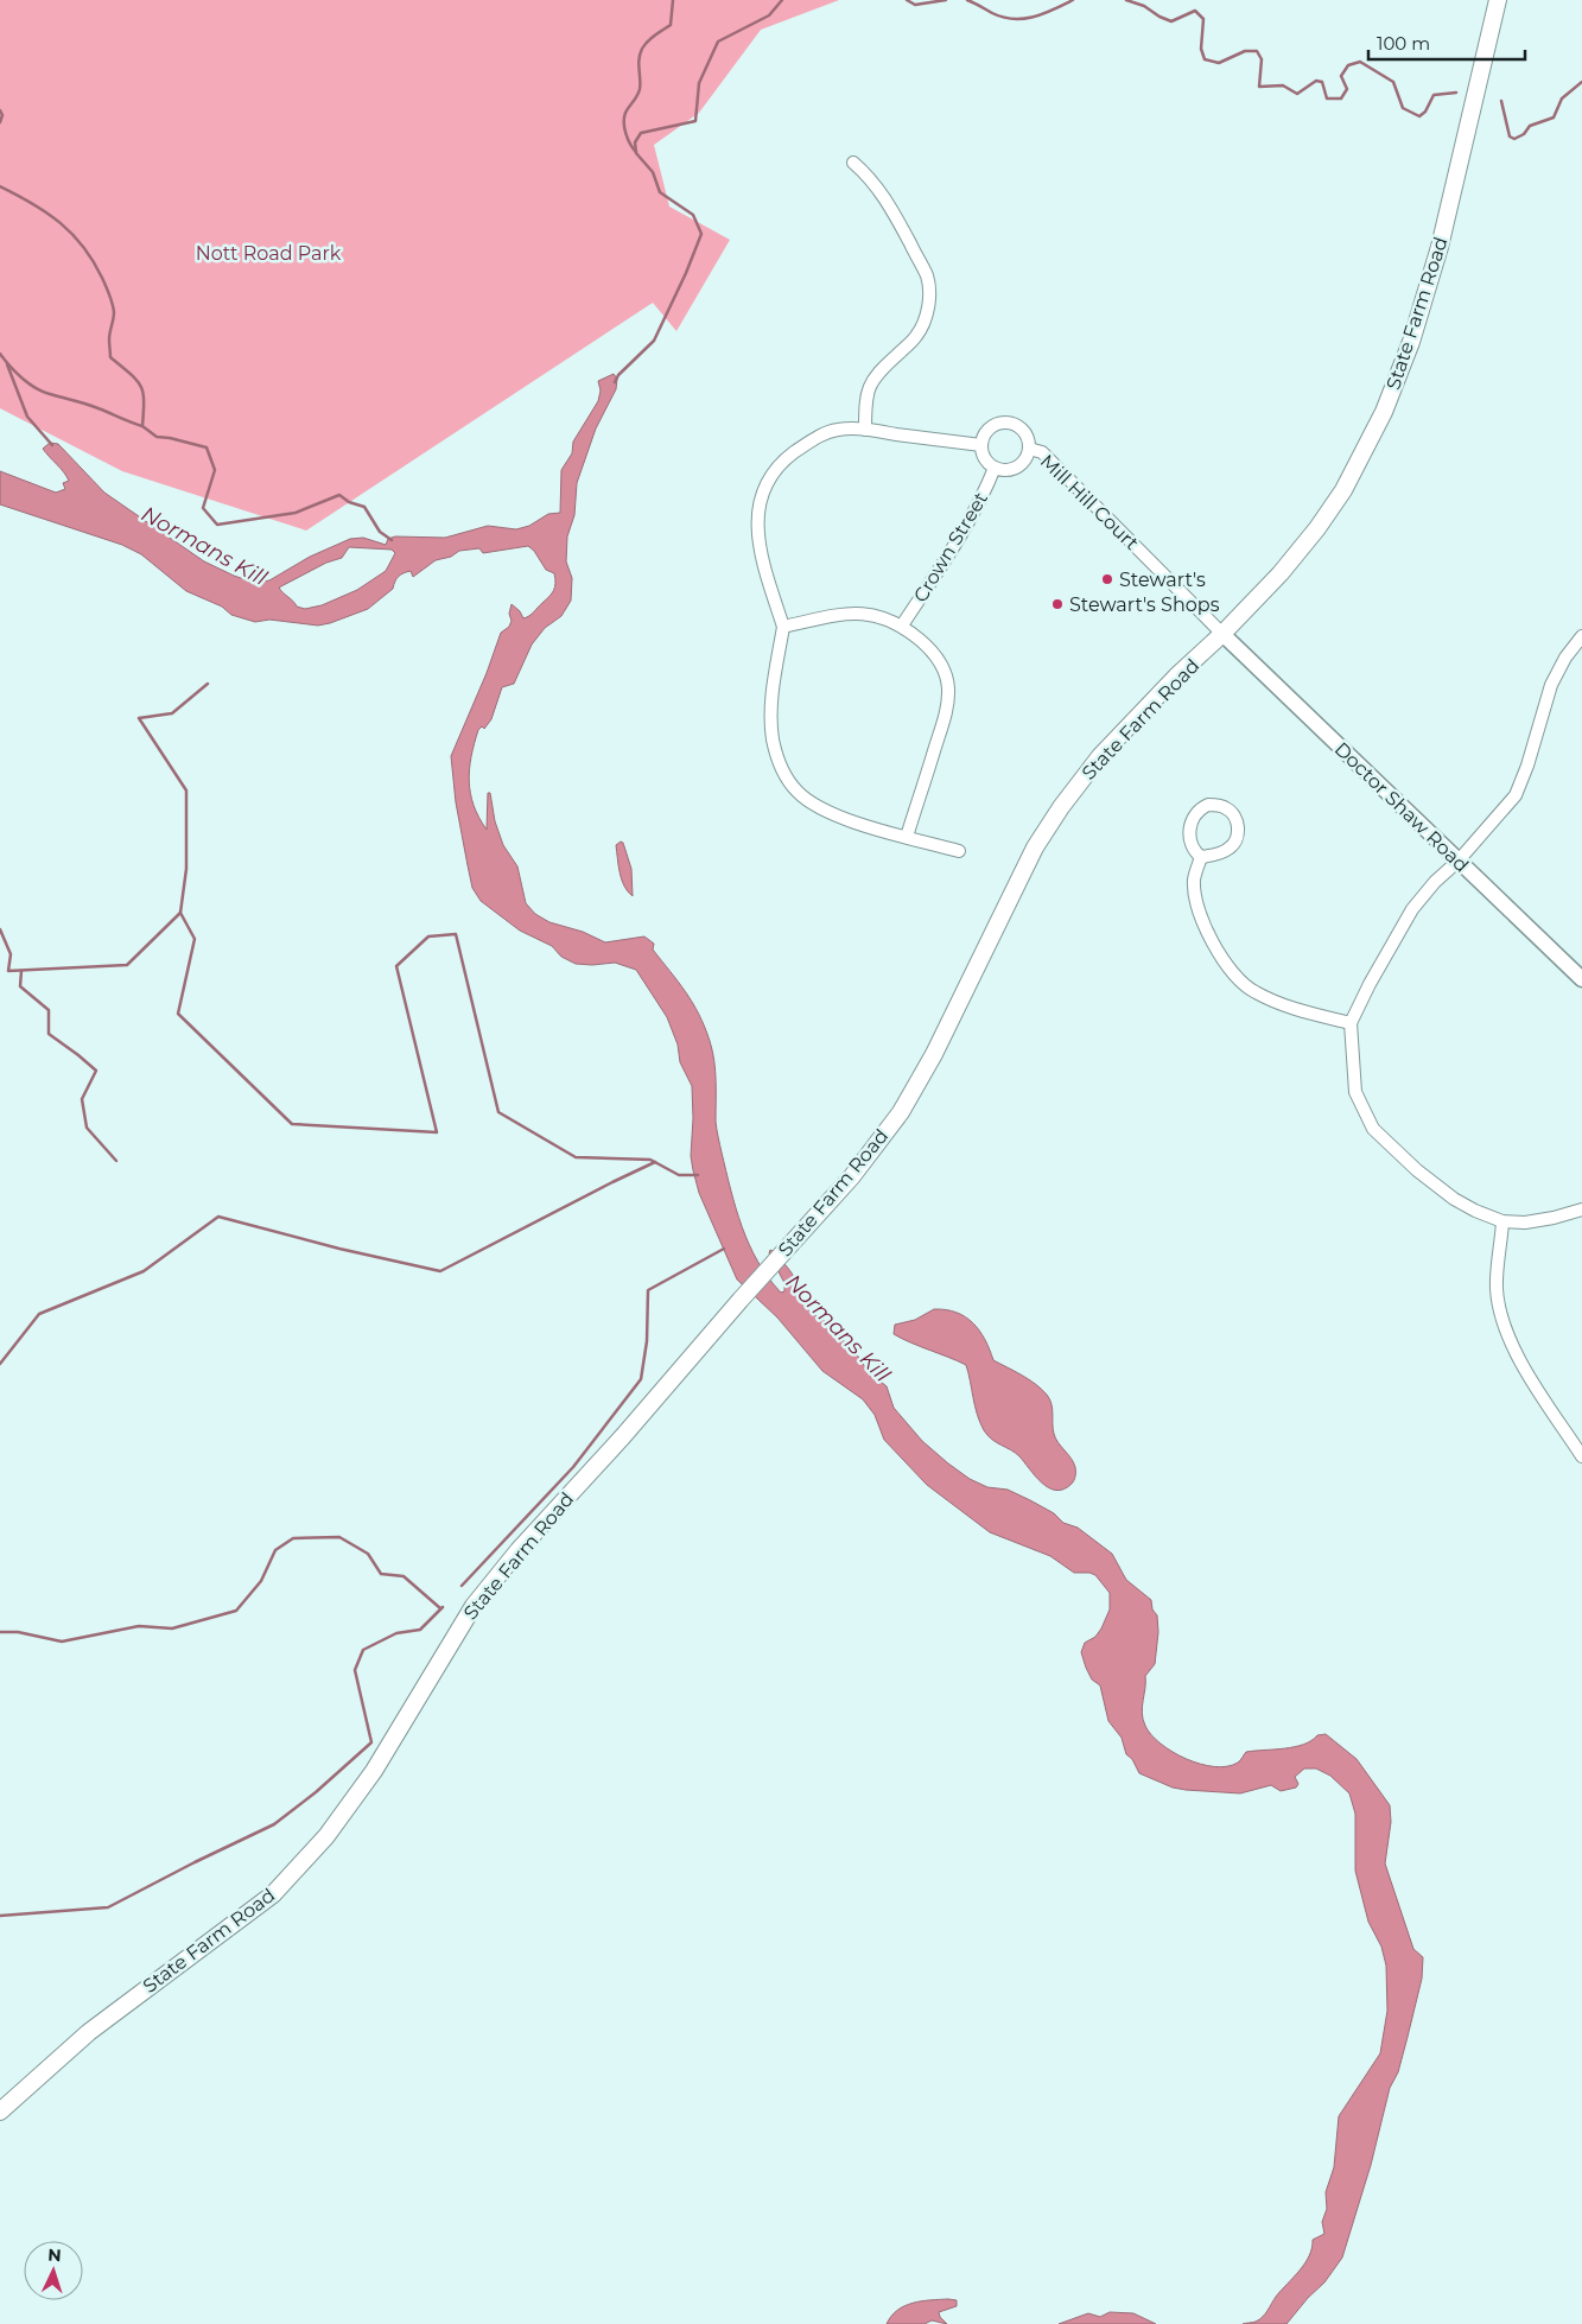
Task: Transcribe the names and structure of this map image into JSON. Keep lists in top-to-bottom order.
{
  "streets": {
    "main road": ["State Farm Road"],
    "street": ["Mill Hill Court", "Crown Street", "Doctor Shaw Road"]
  },
  "crossings": [
    ["State Farm Road", "Mill Hill Court"],
    ["State Farm Road", "Doctor Shaw Road"],
    ["Mill Hill Court", "Crown Street"],
    ["Mill Hill Court", "Doctor Shaw Road"]
  ],
  "water": ["Normans Kill"],
  "parks": ["Nott Road Park"],
  "places": ["Stewart's", "Stewart's Shops"],
  "scale_bar": "100 m",
  "north": "top"
}
